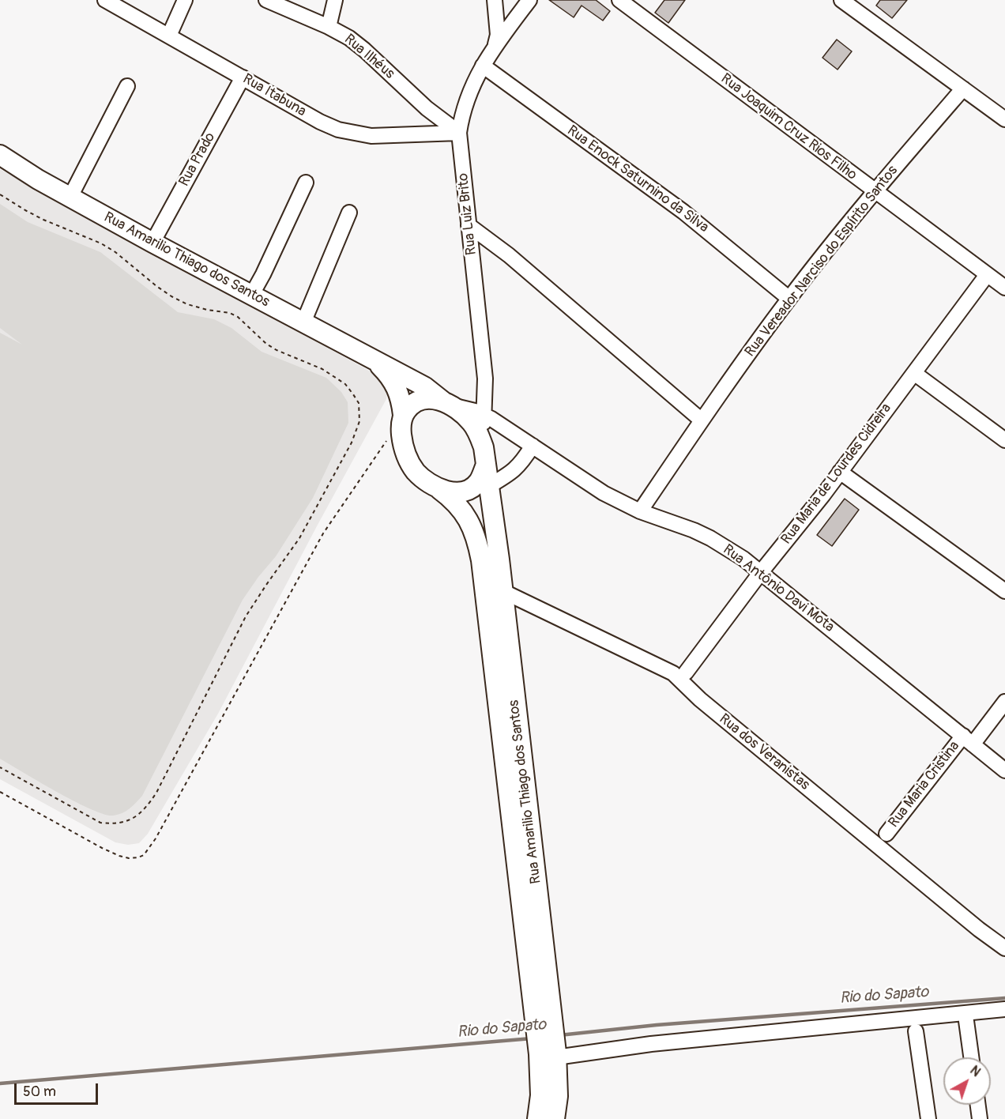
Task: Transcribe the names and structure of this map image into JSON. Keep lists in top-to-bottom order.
{
  "streets": {
    "main road": ["Rua Amarilio Thiago dos Santos"],
    "street": [
      "Rua Ilhéus",
      "Rua Itabuna",
      "Rua Joaquim Cruz Rios Filho",
      "Rua Prado",
      "Rua Enock Saturnino da Silva",
      "Rua Luiz Brito",
      "Rua Vereador Narciso do Espírito Santos",
      "Rua Maria de Lourdes Cidreira",
      "Rua Antônio Davi Mota",
      "Rua dos Veranistas",
      "Rua Maria Cristina"
    ]
  },
  "crossings": [
    ["Rua Ilhéus", "Rua Itabuna"],
    ["Rua Ilhéus", "Rua Luiz Brito"],
    ["Rua Itabuna", "Rua Prado"],
    ["Rua Itabuna", "Rua Luiz Brito"],
    ["Rua Joaquim Cruz Rios Filho", "Rua Vereador Narciso do Espírito Santos"],
    ["Rua Joaquim Cruz Rios Filho", "Rua Maria de Lourdes Cidreira"],
    ["Rua Prado", "Rua Amarilio Thiago dos Santos"],
    ["Rua Enock Saturnino da Silva", "Rua Luiz Brito"],
    ["Rua Enock Saturnino da Silva", "Rua Vereador Narciso do Espírito Santos"],
    ["Rua Luiz Brito", "Rua Amarilio Thiago dos Santos"],
    ["Rua Luiz Brito", "Rua Antônio Davi Mota"],
    ["Rua Amarilio Thiago dos Santos", "Rua Antônio Davi Mota"],
    ["Rua Amarilio Thiago dos Santos", "Rua dos Veranistas"],
    ["Rua Vereador Narciso do Espírito Santos", "Rua Antônio Davi Mota"],
    ["Rua Maria de Lourdes Cidreira", "Rua Antônio Davi Mota"],
    ["Rua Antônio Davi Mota", "Rua Maria Cristina"]
  ],
  "water": ["Rio do Sapato"],
  "scale_bar": "50 m",
  "north": "top right"
}
